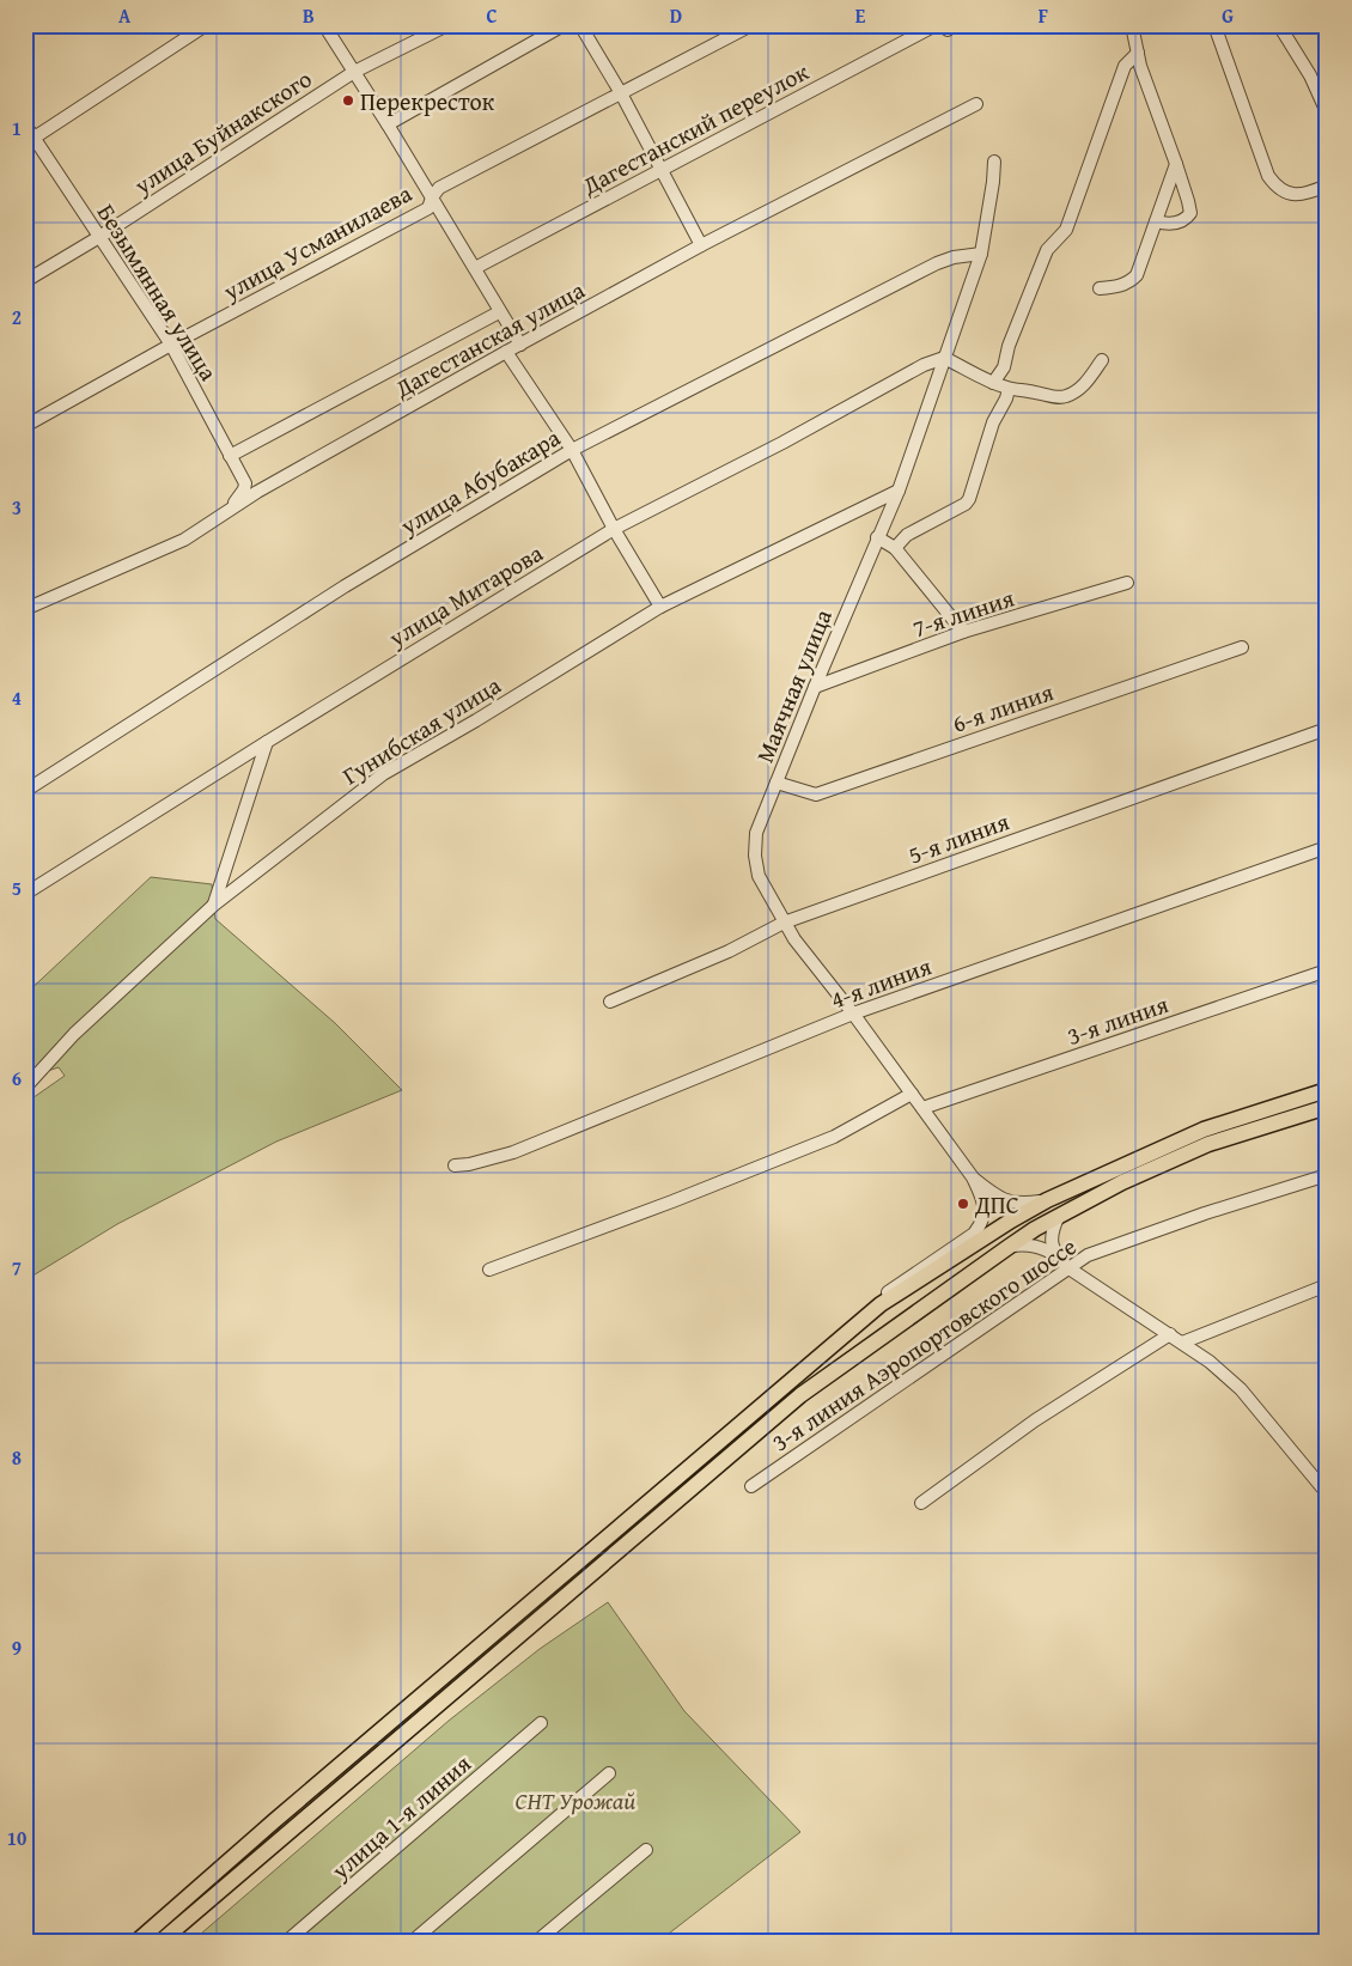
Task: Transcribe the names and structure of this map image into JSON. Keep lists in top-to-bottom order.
{
  "streets": {
    "street": [
      "Дагестанский переулок",
      "улица Буйнакского",
      "улица Усманилаева",
      "Безымянная улица",
      "Дагестанская улица",
      "улица Абубакара",
      "улица Митарова",
      "7-я линия",
      "Маячная улица",
      "6-я линия",
      "Гунибская улица",
      "5-я линия",
      "4-я линия",
      "3-я линия",
      "3-я линия Аэропортовского шоссе",
      "улица 1-я линия"
    ]
  },
  "crossings": [
    ["улица Буйнакского", "Безымянная улица"],
    ["улица Усманилаева", "Безымянная улица"],
    ["Безымянная улица", "Дагестанская улица"],
    ["улица Абубакара", "Маячная улица"],
    ["улица Митарова", "Маячная улица"],
    ["7-я линия", "Маячная улица"],
    ["Маячная улица", "6-я линия"],
    ["Маячная улица", "Гунибская улица"],
    ["Маячная улица", "5-я линия"],
    ["Маячная улица", "4-я линия"],
    ["Маячная улица", "3-я линия"]
  ],
  "parks": ["СНТ Урожай"],
  "places": ["Перекресток", "ДПС"],
  "grid": {
    "columns": [
      "A",
      "B",
      "C",
      "D",
      "E",
      "F",
      "G"
    ],
    "rows": [
      "1",
      "2",
      "3",
      "4",
      "5",
      "6",
      "7",
      "8",
      "9",
      "10"
    ]
  }
}
